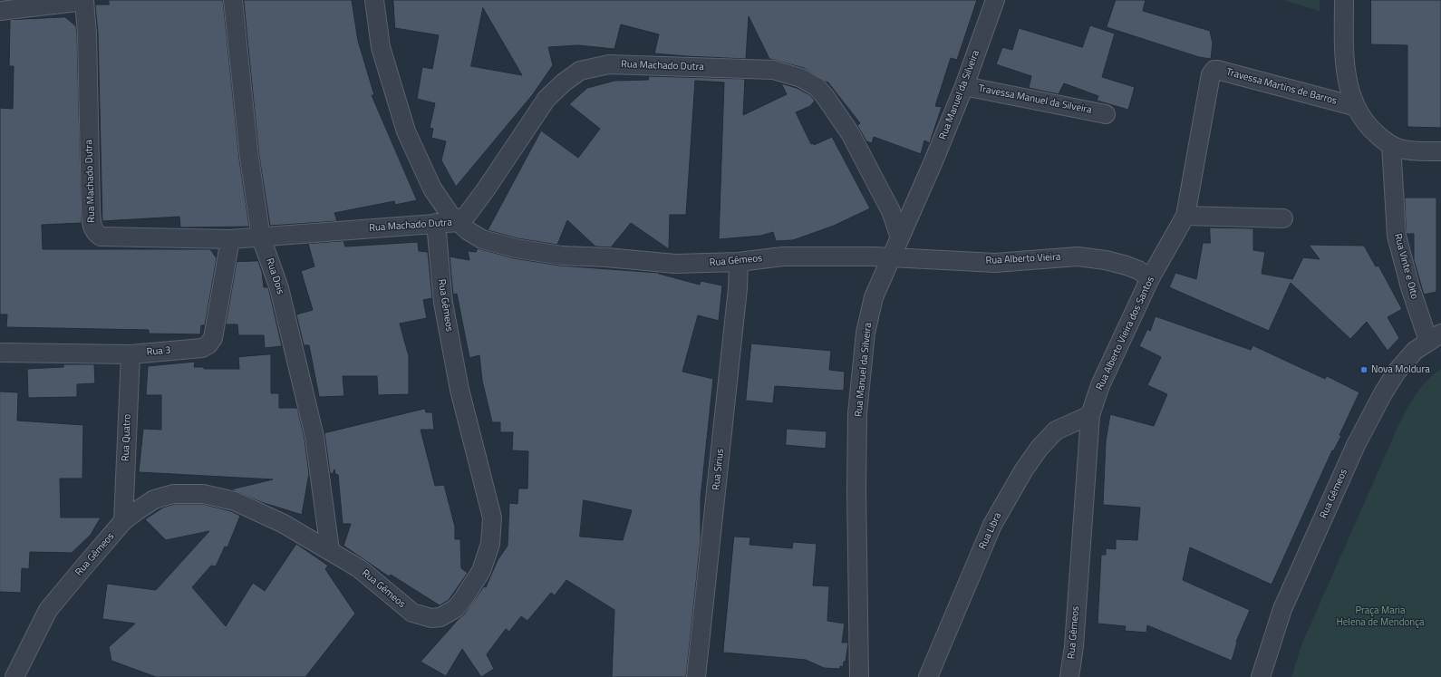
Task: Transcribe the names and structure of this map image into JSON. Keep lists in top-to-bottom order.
{
  "streets": {
    "street": [
      "Rua Machado Dutra",
      "Travessa Martins de Barros",
      "Rua Manuel da Silveira",
      "Travessa Manuel da Silveira",
      "Rua Alberto Vieira",
      "Rua Gêmeos",
      "Rua Vinte e Oito",
      "Rua Dois",
      "Rua Alberto Vieira dos Santos",
      "Rua 3",
      "Rua Quatro",
      "Rua Sirius",
      "Rua Libra"
    ]
  },
  "crossings": [
    ["Rua Machado Dutra", "Rua Manuel da Silveira"],
    ["Rua Machado Dutra", "Rua Gêmeos"],
    ["Rua Machado Dutra", "Rua Dois"],
    ["Rua Machado Dutra", "Rua 3"],
    ["Travessa Martins de Barros", "Rua Alberto Vieira dos Santos"],
    ["Rua Manuel da Silveira", "Travessa Manuel da Silveira"],
    ["Rua Manuel da Silveira", "Rua Alberto Vieira"],
    ["Rua Manuel da Silveira", "Rua Gêmeos"],
    ["Rua Alberto Vieira", "Rua Gêmeos"],
    ["Rua Alberto Vieira", "Rua Alberto Vieira dos Santos"],
    ["Rua Gêmeos", "Rua Vinte e Oito"],
    ["Rua Gêmeos", "Rua Dois"],
    ["Rua Gêmeos", "Rua Alberto Vieira dos Santos"],
    ["Rua Gêmeos", "Rua Quatro"],
    ["Rua Gêmeos", "Rua Sirius"],
    ["Rua Gêmeos", "Rua Libra"],
    ["Rua Alberto Vieira dos Santos", "Rua Libra"],
    ["Rua 3", "Rua Quatro"]
  ],
  "parks": ["Praça Maria Helena de Mendonça"],
  "places": ["Nova Moldura"]
}
